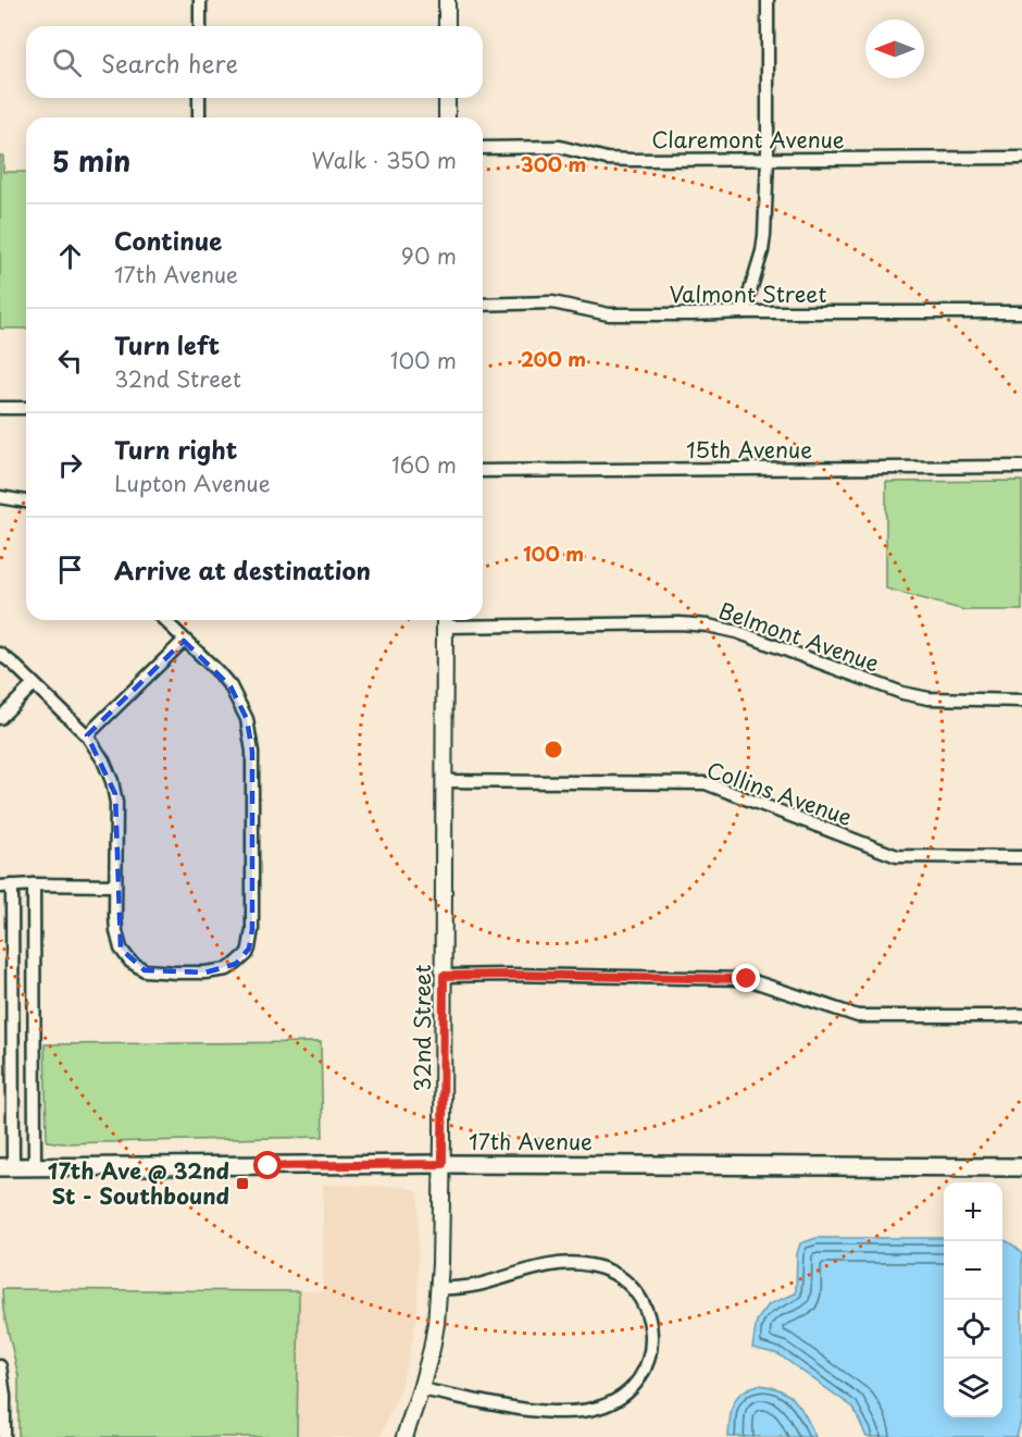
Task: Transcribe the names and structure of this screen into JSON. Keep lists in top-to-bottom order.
{
  "streets": {
    "main road": ["17th Avenue"],
    "street": [
      "Claremont Avenue",
      "Valmont Street",
      "15th Avenue",
      "Belmont Avenue",
      "Collins Avenue",
      "32nd Street"
    ]
  },
  "crossings": [
    ["Belmont Avenue", "32nd Street"],
    ["Collins Avenue", "32nd Street"],
    ["32nd Street", "17th Avenue"]
  ],
  "places": {
    "transit": ["17th Ave @ 32nd St - Southbound"]
  },
  "north": "left",
  "page": {
    "search": "Search here",
    "heading": ["5 min", "Walk · 350 m"],
    "list": [
      ["Continue", "17th Avenue", "90 m"],
      ["Turn left", "32nd Street", "100 m"],
      ["Turn right", "Lupton Avenue", "160 m"],
      "Arrive at destination"
    ],
    "map_buttons": ["+", "−"]
  },
  "rings": ["300 m", "200 m", "100 m"]
}
